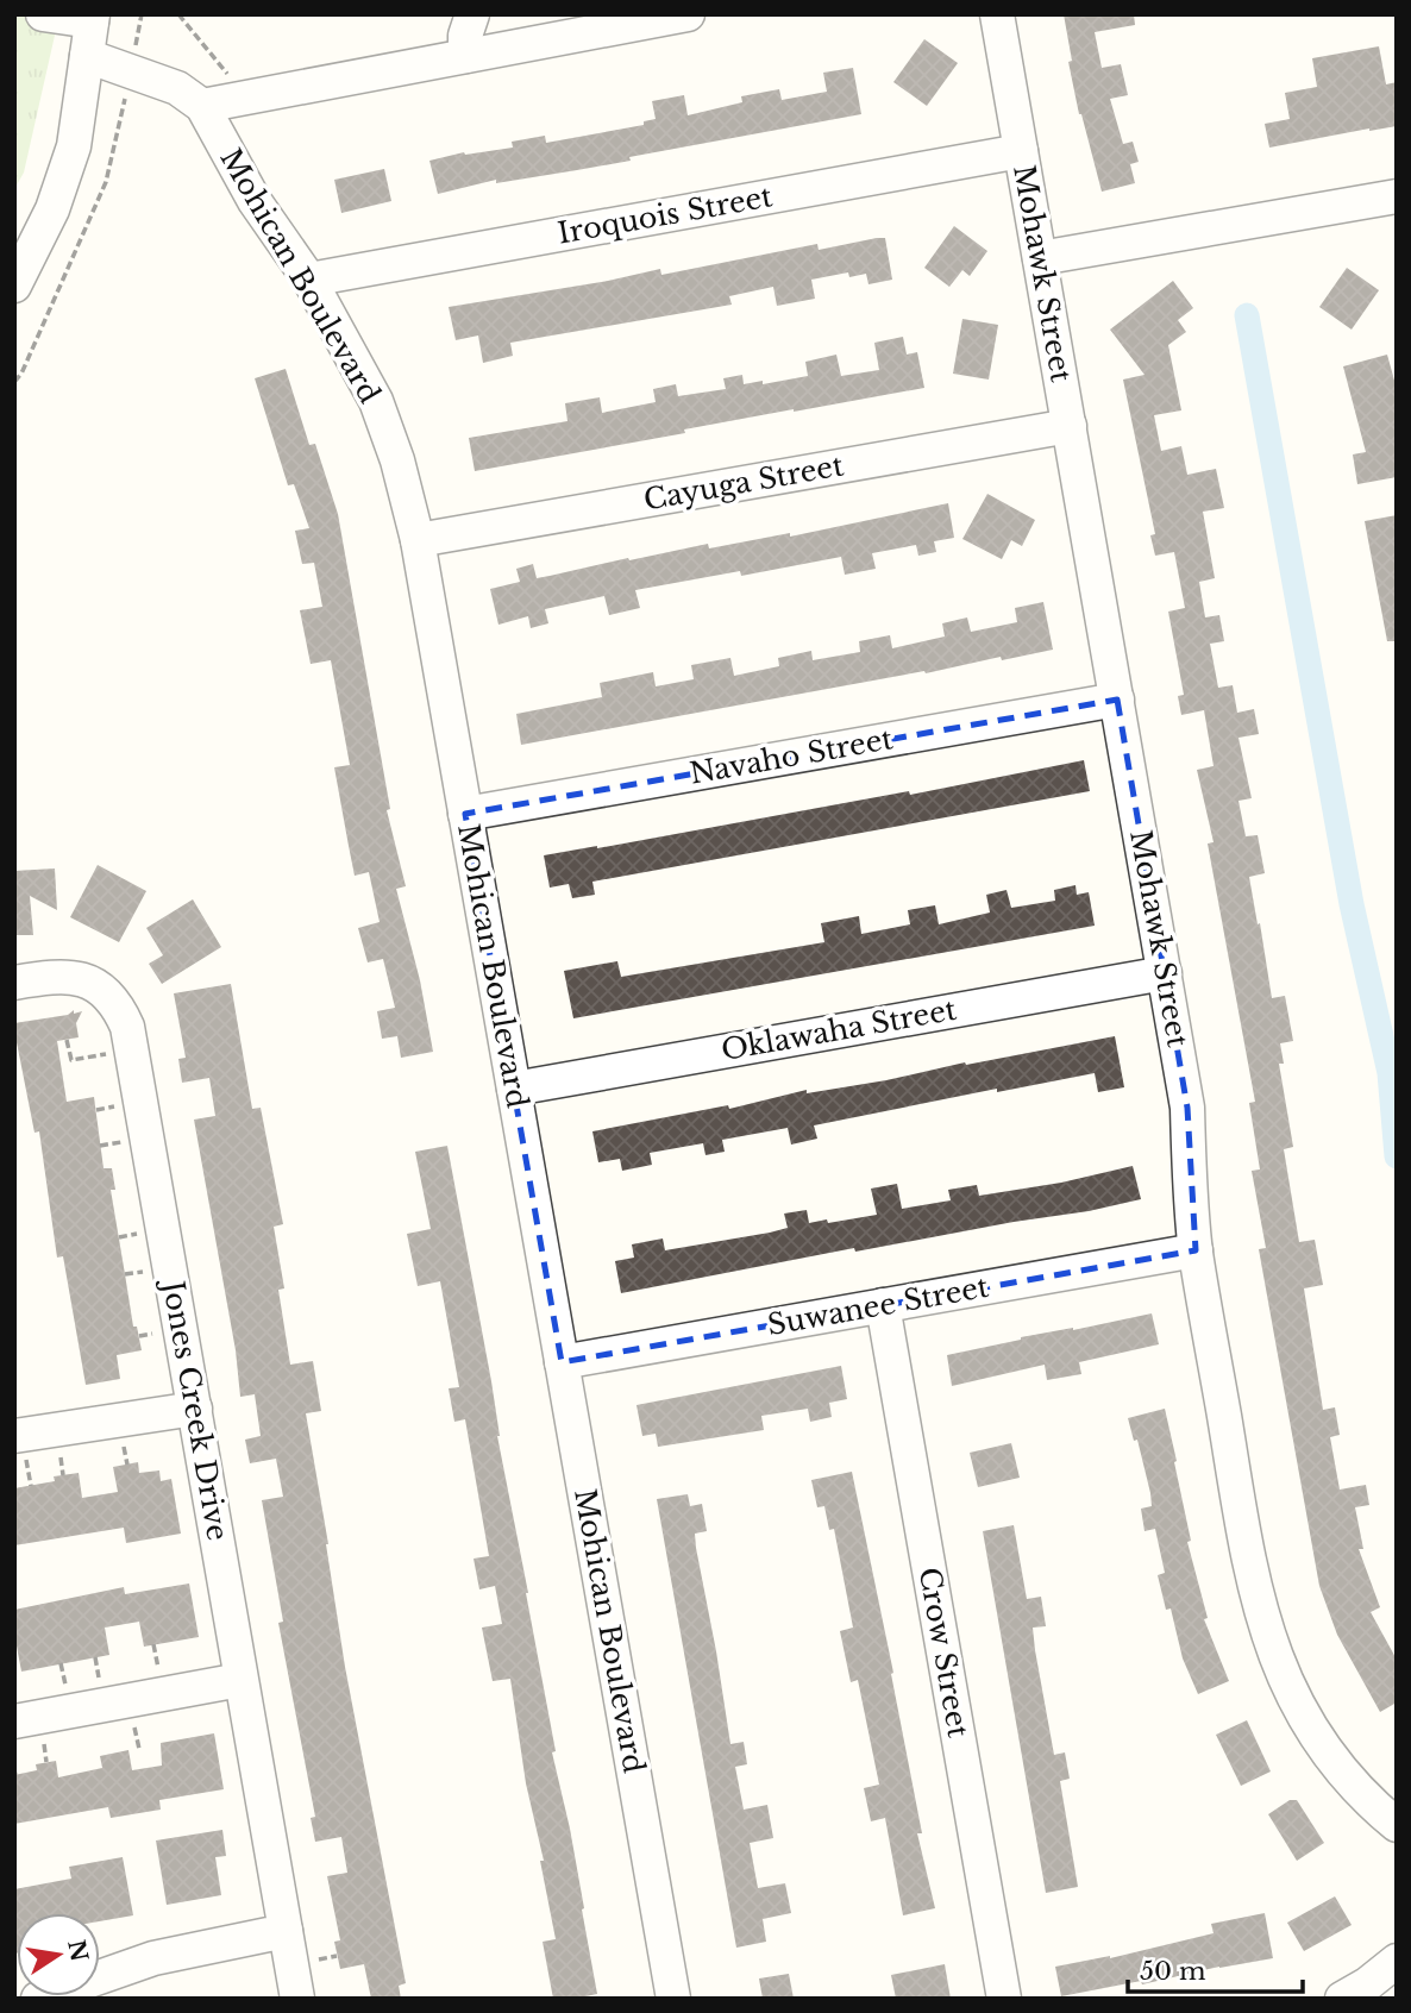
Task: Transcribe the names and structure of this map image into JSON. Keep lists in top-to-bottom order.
{
  "streets": {
    "street": [
      "Iroquois Street",
      "Mohawk Street",
      "Mohican Boulevard",
      "Cayuga Street",
      "Navaho Street",
      "Oklawaha Street",
      "Suwanee Street",
      "Jones Creek Drive",
      "Crow Street"
    ]
  },
  "crossings": [
    ["Iroquois Street", "Mohawk Street"],
    ["Iroquois Street", "Mohican Boulevard"],
    ["Mohawk Street", "Cayuga Street"],
    ["Mohawk Street", "Navaho Street"],
    ["Mohawk Street", "Oklawaha Street"],
    ["Mohawk Street", "Suwanee Street"],
    ["Mohican Boulevard", "Cayuga Street"],
    ["Mohican Boulevard", "Navaho Street"],
    ["Mohican Boulevard", "Oklawaha Street"],
    ["Mohican Boulevard", "Suwanee Street"],
    ["Suwanee Street", "Crow Street"]
  ],
  "scale_bar": "50 m",
  "north": "right"
}
